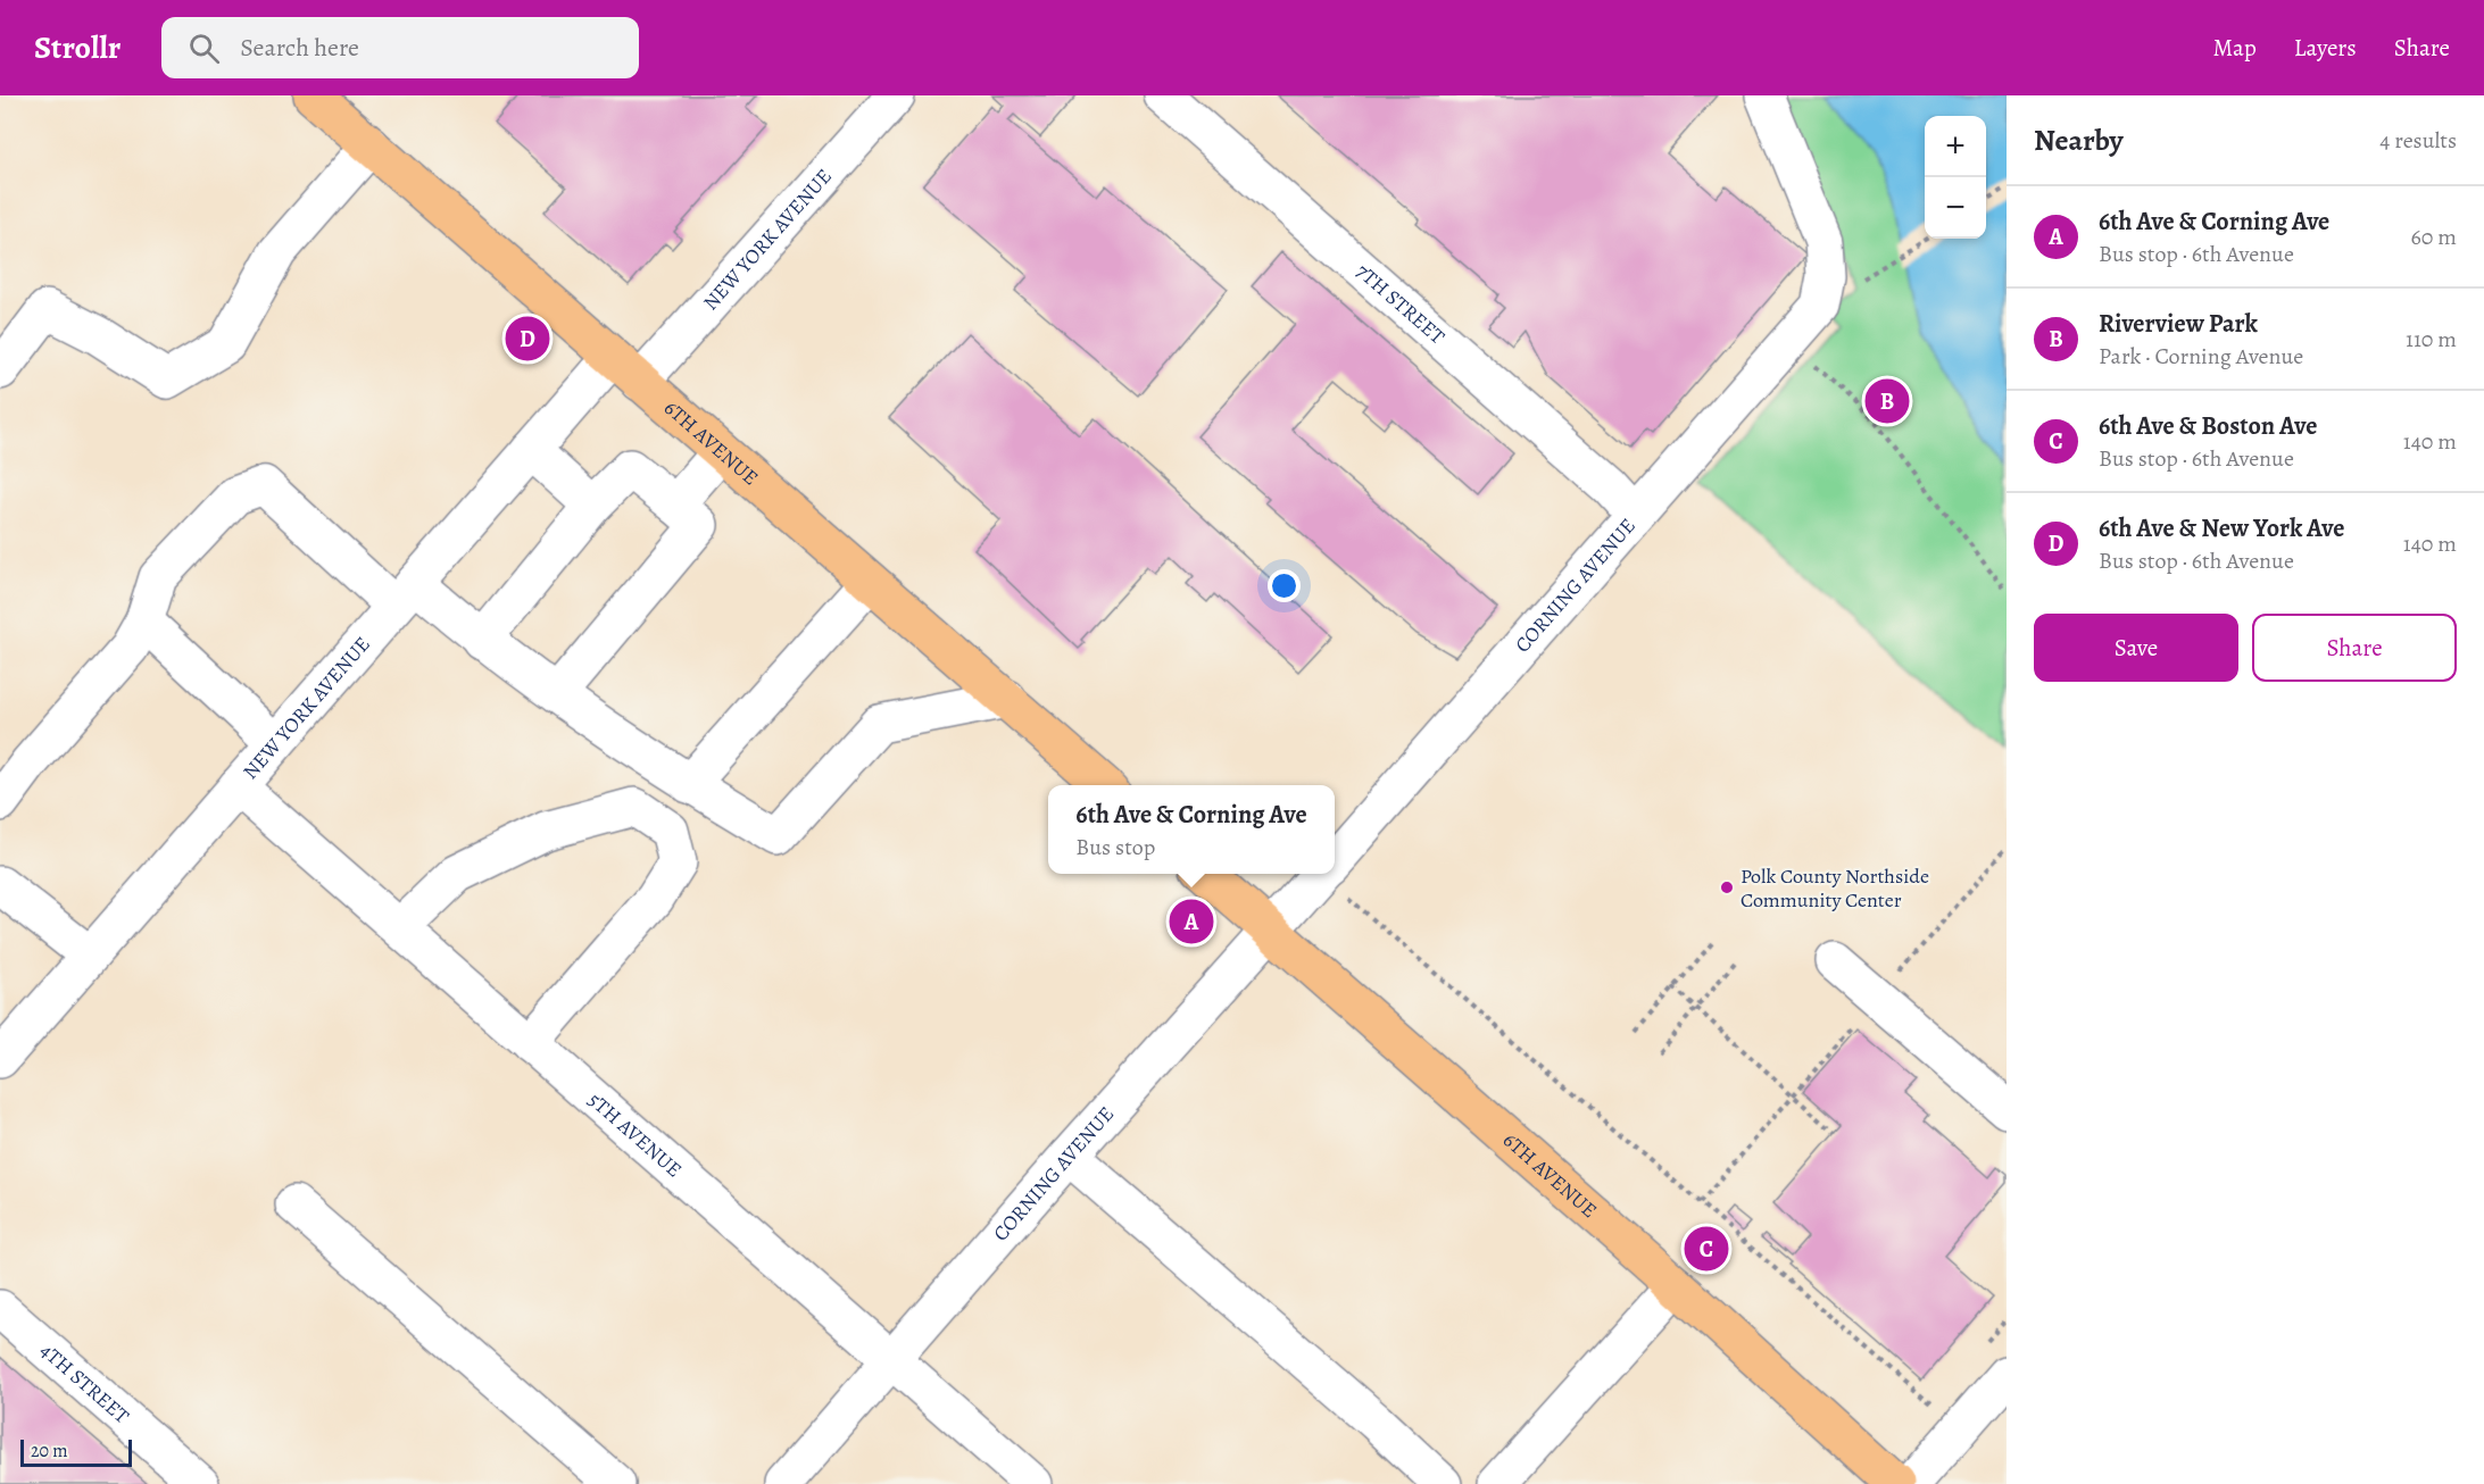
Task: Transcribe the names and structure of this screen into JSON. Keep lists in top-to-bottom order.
{
  "streets": {
    "main road": ["6TH AVENUE"],
    "street": [
      "NEW YORK AVENUE",
      "7TH STREET",
      "CORNING AVENUE",
      "5TH AVENUE",
      "4TH STREET"
    ]
  },
  "crossings": [
    ["NEW YORK AVENUE", "6TH AVENUE"],
    ["NEW YORK AVENUE", "5TH AVENUE"],
    ["7TH STREET", "CORNING AVENUE"],
    ["6TH AVENUE", "CORNING AVENUE"],
    ["CORNING AVENUE", "5TH AVENUE"]
  ],
  "places": ["Polk County Northside Community Center"],
  "scale_bar": "20 m",
  "page": {
    "header": "Strollr",
    "search": "Search here",
    "nav": ["Map", "Layers", "Share"],
    "heading": ["Nearby", "4 results"],
    "map_buttons": ["+", "−"],
    "list": [
      {
        "mark": "A",
        "name": "6th Ave & Corning Ave",
        "note": "Bus stop · 6th Avenue",
        "value": "60 m"
      },
      {
        "mark": "B",
        "name": "Riverview Park",
        "note": "Park · Corning Avenue",
        "value": "110 m"
      },
      {
        "mark": "C",
        "name": "6th Ave & Boston Ave",
        "note": "Bus stop · 6th Avenue",
        "value": "140 m"
      },
      {
        "mark": "D",
        "name": "6th Ave & New York Ave",
        "note": "Bus stop · 6th Avenue",
        "value": "140 m"
      }
    ],
    "pins": [
      "D",
      "B",
      "A",
      "C"
    ],
    "buttons": ["Save", "Share"],
    "popup": ["6th Ave & Corning Ave", "Bus stop"],
    "scale": "20 m"
  }
}
